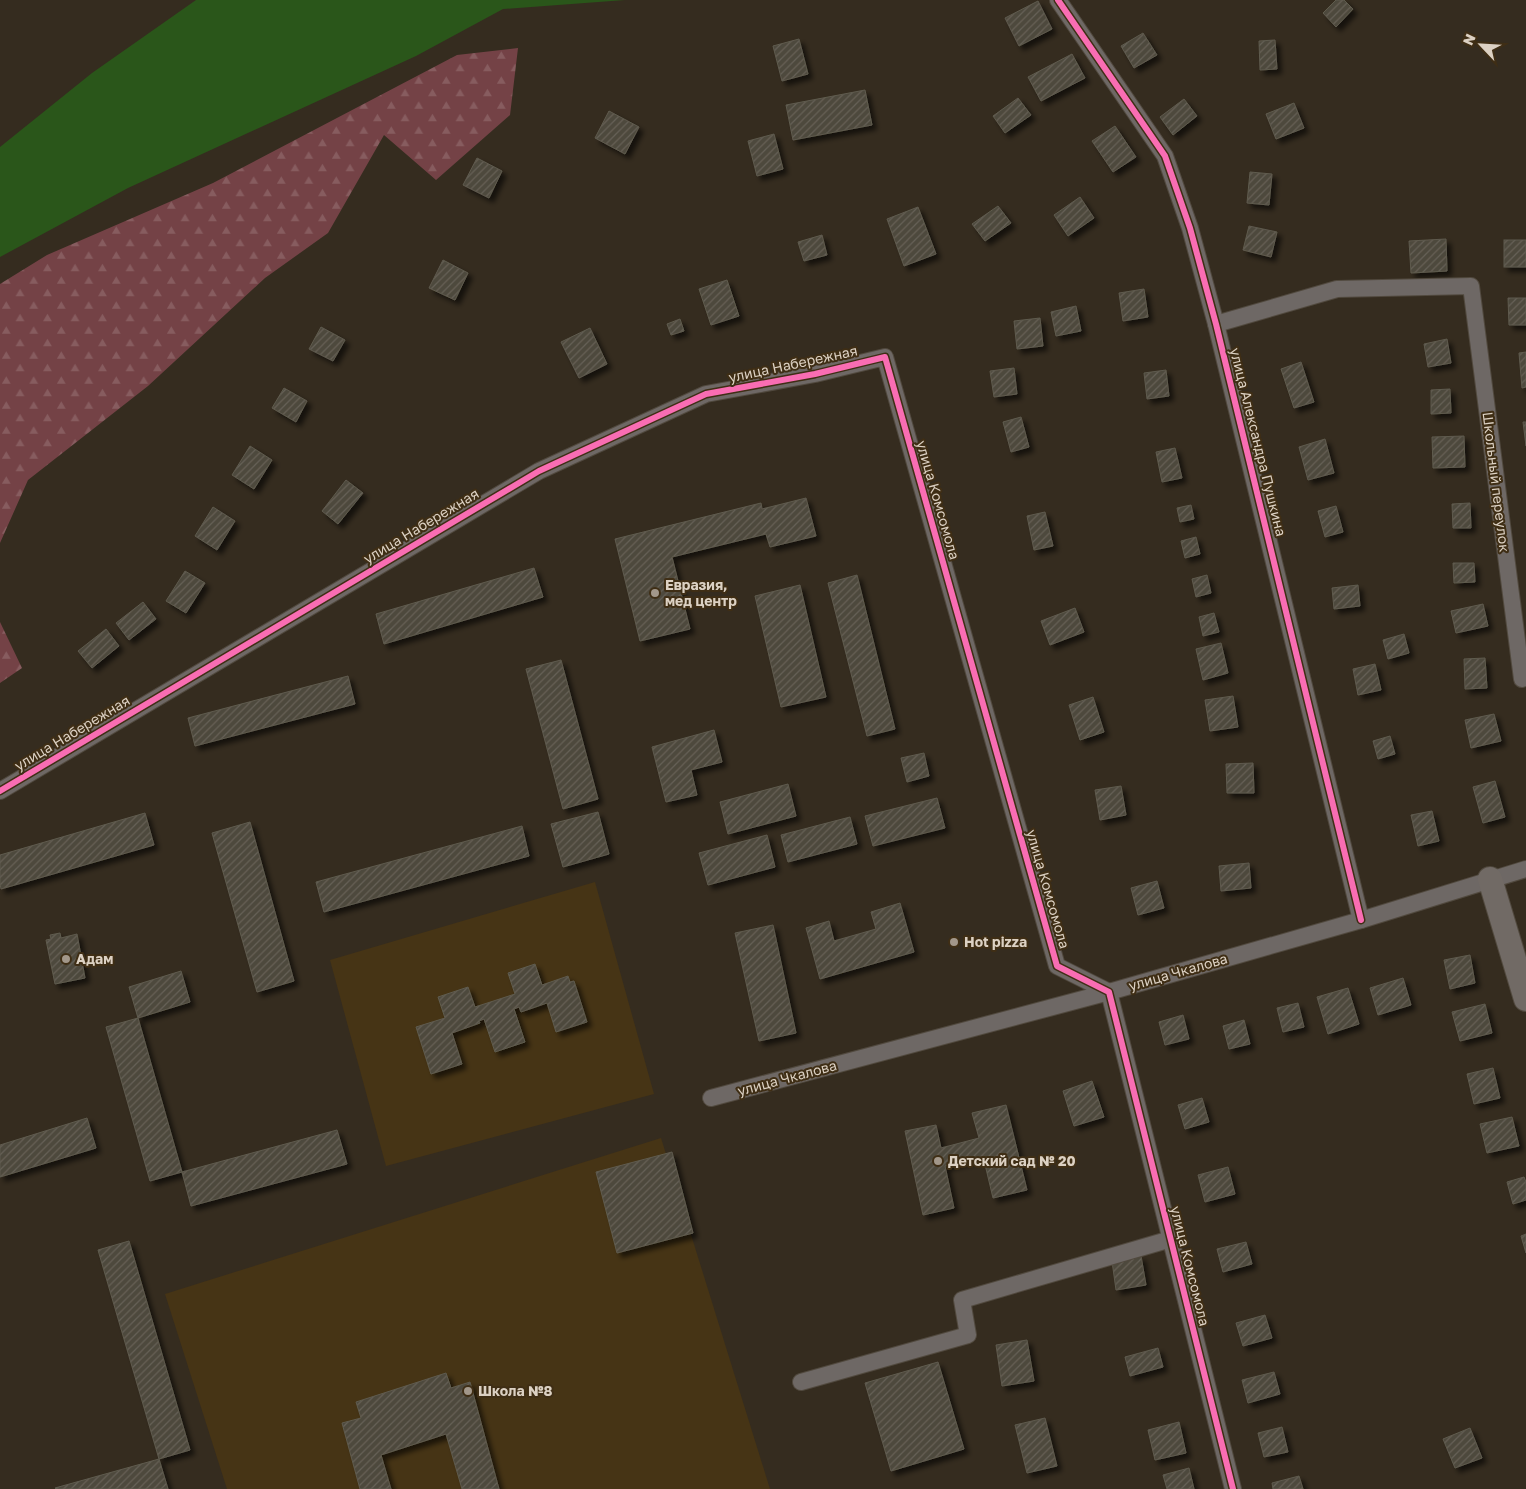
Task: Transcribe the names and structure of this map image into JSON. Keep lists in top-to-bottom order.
{
  "streets": {
    "street": [
      "улица Набережная",
      "улица Александра Пушкина",
      "Школьный переулок",
      "улица Комсомола",
      "улица Чкалова"
    ]
  },
  "crossings": [
    ["улица Набережная", "улица Комсомола"],
    ["улица Александра Пушкина", "Школьный переулок"],
    ["улица Александра Пушкина", "улица Чкалова"],
    ["улица Комсомола", "улица Чкалова"]
  ],
  "places": [
    "Евразия, мед центр",
    "Hot pizza",
    "Адам",
    "Детский сад № 20",
    "Школа №8"
  ],
  "north": "top left"
}
